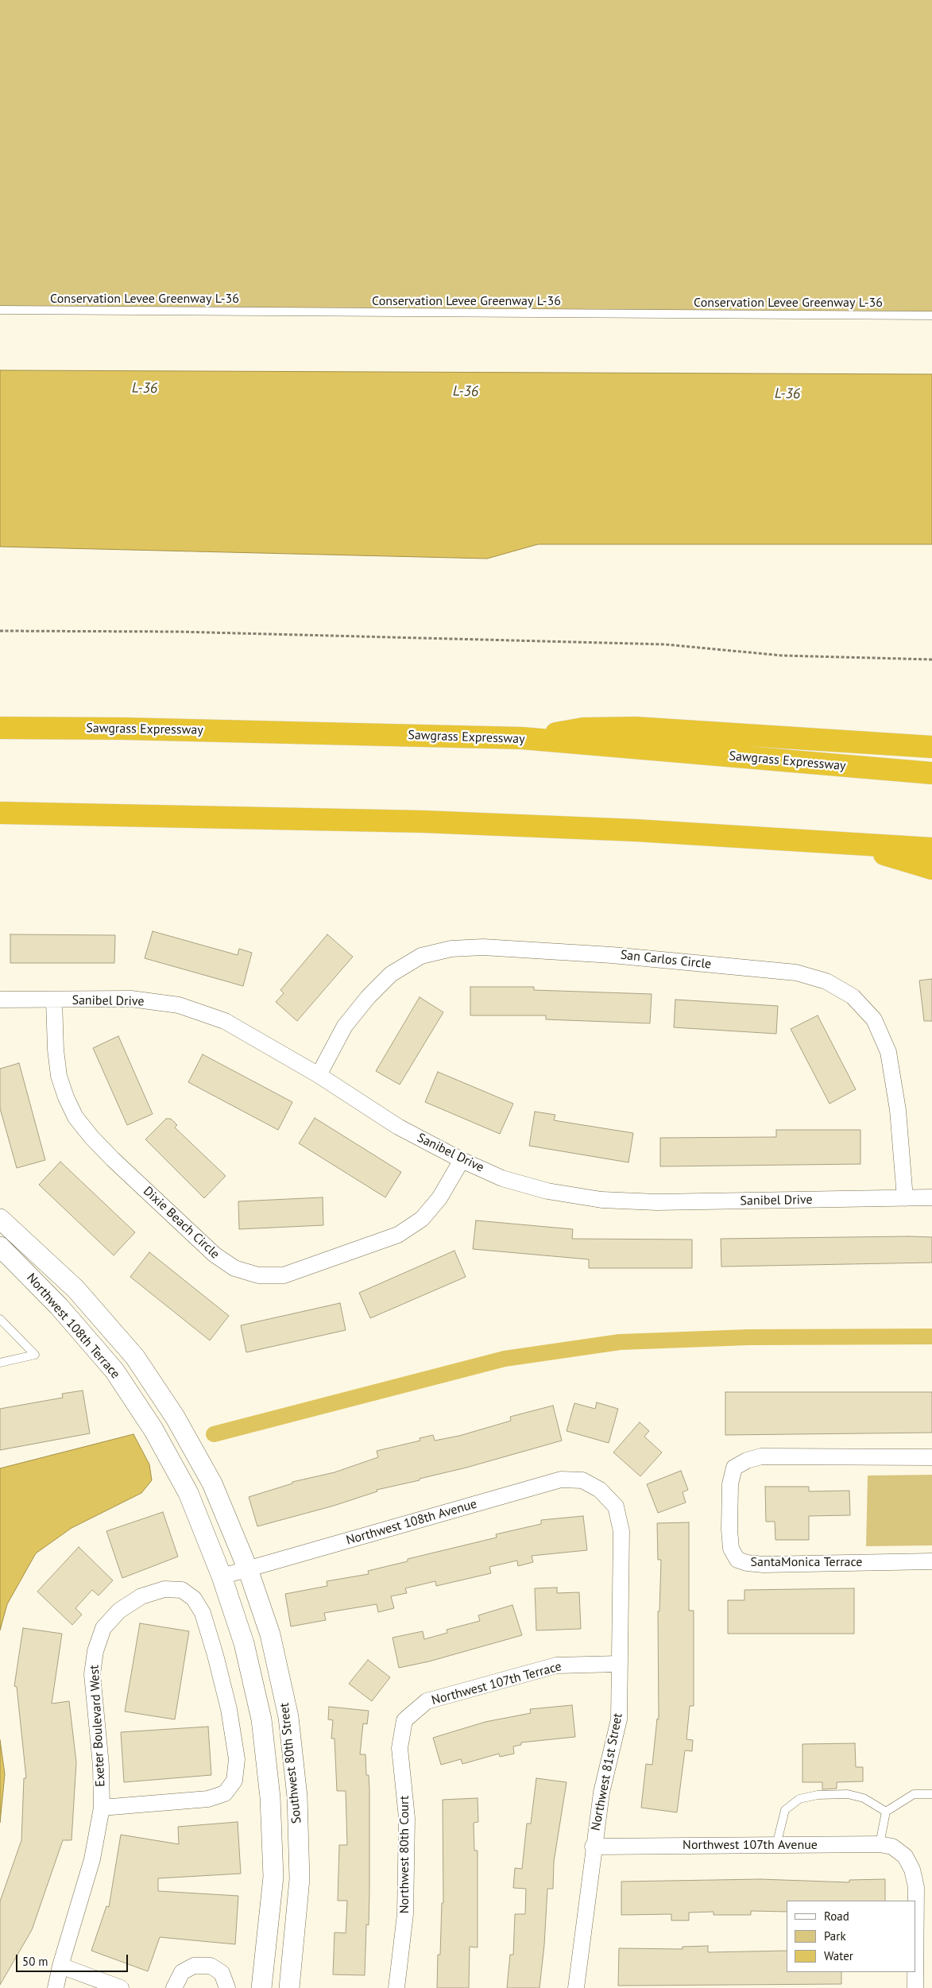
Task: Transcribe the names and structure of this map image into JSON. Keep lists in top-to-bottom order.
{
  "streets": {
    "highway": ["Sawgrass Expressway"],
    "street": [
      "San Carlos Circle",
      "Sanibel Drive",
      "Dixie Beach Circle",
      "Northwest 108th Terrace",
      "Northwest 108th Avenue",
      "SantaMonica Terrace",
      "Northwest 107th Terrace",
      "Exeter Boulevard West",
      "Southwest 80th Street",
      "Northwest 81st Street",
      "Northwest 107th Avenue",
      "Northwest 80th Court"
    ],
    "lane": ["Conservation Levee Greenway L-36"]
  },
  "crossings": [
    ["San Carlos Circle", "Sanibel Drive"],
    ["Sanibel Drive", "Dixie Beach Circle"],
    ["Northwest 108th Terrace", "Southwest 80th Street"],
    ["Northwest 108th Avenue", "Southwest 80th Street"],
    ["Northwest 108th Avenue", "Northwest 81st Street"],
    ["Northwest 107th Terrace", "Northwest 81st Street"],
    ["Northwest 107th Terrace", "Northwest 80th Court"],
    ["Northwest 81st Street", "Northwest 107th Avenue"]
  ],
  "water": ["L-36"],
  "legend": ["Road", "Park", "Water"],
  "scale_bar": "50 m"
}
